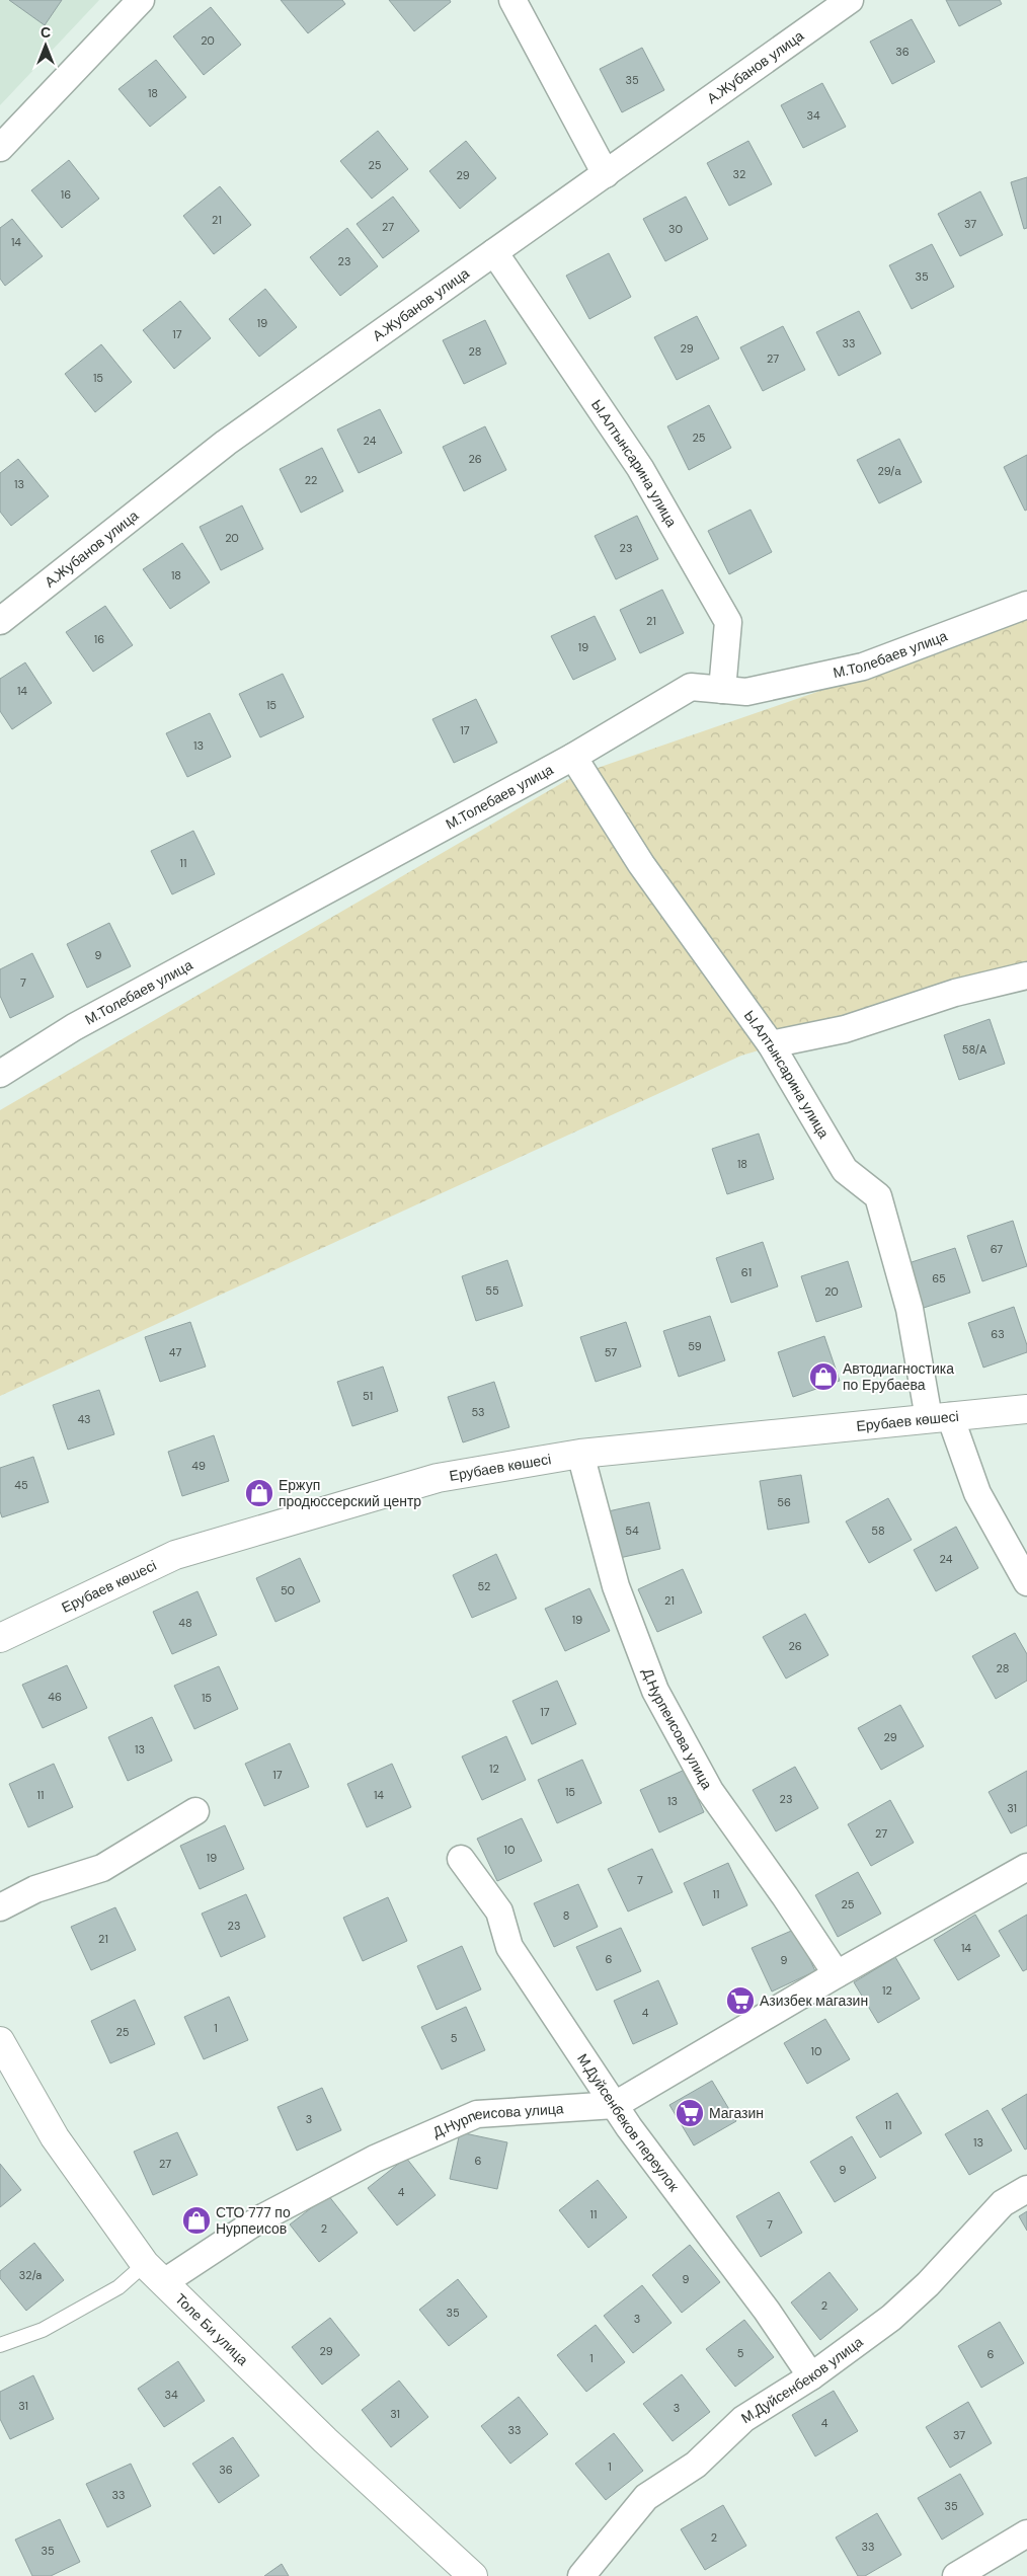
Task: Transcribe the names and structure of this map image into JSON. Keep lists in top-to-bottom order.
{
  "streets": {
    "main road": ["Ерубаев көшесі", "Толе Би улица"],
    "street": [
      "А.Жубанов улица",
      "Ы.Алтынсарина улица",
      "М.Толебаев улица",
      "Д.Нурпеисова улица",
      "М.Дуйсенбеков переулок",
      "М.Дуйсенбеков улица"
    ]
  },
  "crossings": [
    ["А.Жубанов улица", "Ы.Алтынсарина улица"],
    ["Ы.Алтынсарина улица", "М.Толебаев улица"],
    ["Ы.Алтынсарина улица", "Ерубаев көшесі"],
    ["Ерубаев көшесі", "Д.Нурпеисова улица"],
    ["Д.Нурпеисова улица", "М.Дуйсенбеков переулок"],
    ["Д.Нурпеисова улица", "Толе Би улица"],
    ["М.Дуйсенбеков переулок", "М.Дуйсенбеков улица"]
  ],
  "places": {
    "shop": ["Автодиагностика по Ерубаева", "Ержуп продюссерский центр", "СТО 777 по Нурпеисов"],
    "supermarket": ["Азизбек магазин", "Магазин"]
  },
  "house_numbers": [
    "20",
    "36",
    "35",
    "18",
    "34",
    "25",
    "32",
    "29",
    "16",
    "21",
    "37",
    "27",
    "30",
    "14",
    "23",
    "35",
    "19",
    "17",
    "33",
    "29",
    "28",
    "27",
    "15",
    "25",
    "24",
    "26",
    "29/а",
    "22",
    "13",
    "20",
    "23",
    "18",
    "21",
    "16",
    "19",
    "14",
    "15",
    "17",
    "13",
    "11",
    "9",
    "7",
    "58/A",
    "18",
    "67",
    "61",
    "65",
    "55",
    "20",
    "63",
    "59",
    "47",
    "57",
    "51",
    "53",
    "43",
    "49",
    "45",
    "56",
    "54",
    "58",
    "24",
    "52",
    "50",
    "21",
    "19",
    "48",
    "26",
    "28",
    "46",
    "15",
    "17",
    "29",
    "13",
    "12",
    "17",
    "15",
    "11",
    "14",
    "23",
    "13",
    "31",
    "27",
    "10",
    "19",
    "7",
    "11",
    "25",
    "8",
    "23",
    "21",
    "14",
    "6",
    "9",
    "12",
    "4",
    "1",
    "25",
    "5",
    "10",
    "3",
    "11",
    "13",
    "6",
    "27",
    "9",
    "4",
    "11",
    "7",
    "2",
    "32/a",
    "9",
    "2",
    "35",
    "3",
    "29",
    "5",
    "6",
    "1",
    "34",
    "31",
    "3",
    "31",
    "4",
    "33",
    "37",
    "1",
    "36",
    "33",
    "35",
    "2",
    "33",
    "35"
  ],
  "north": "top"
}
